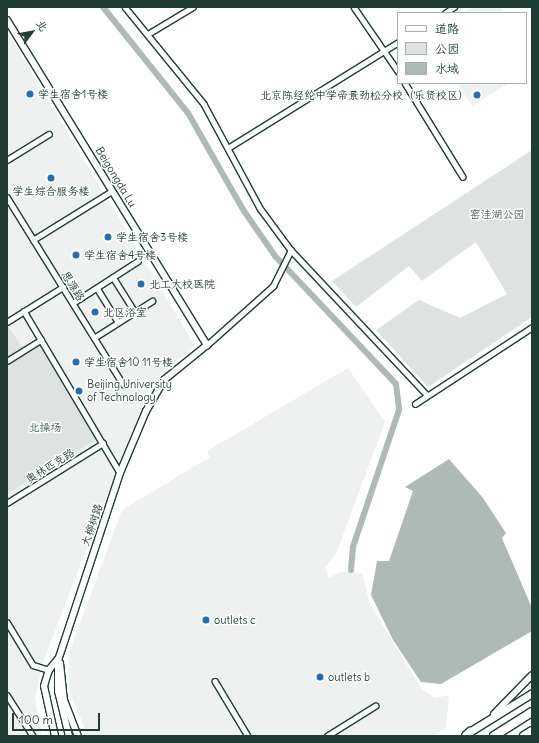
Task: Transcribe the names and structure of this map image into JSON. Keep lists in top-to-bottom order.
{
  "streets": {
    "street": [
      "Beigongda Lu",
      "思源路",
      "奥林匹克路",
      "大柳树路"
    ]
  },
  "crossings": [
    ["Beigongda Lu", "大柳树路"]
  ],
  "parks": ["窑洼湖公园", "北操场"],
  "places": [
    "学生宿舍1号楼",
    "北京陈经纶中学帝景劲松分校（乐贤校区）",
    "学生综合服务楼",
    "学生宿舍3号楼",
    "学生宿舍4号楼",
    "北工大校医院",
    "北区浴室",
    "学生宿舍10 11号楼",
    "Beijing University of Technology",
    "outlets c",
    "outlets b"
  ],
  "legend": ["道路", "公园", "水域"],
  "scale_bar": "100 m",
  "north": "top right"
}
